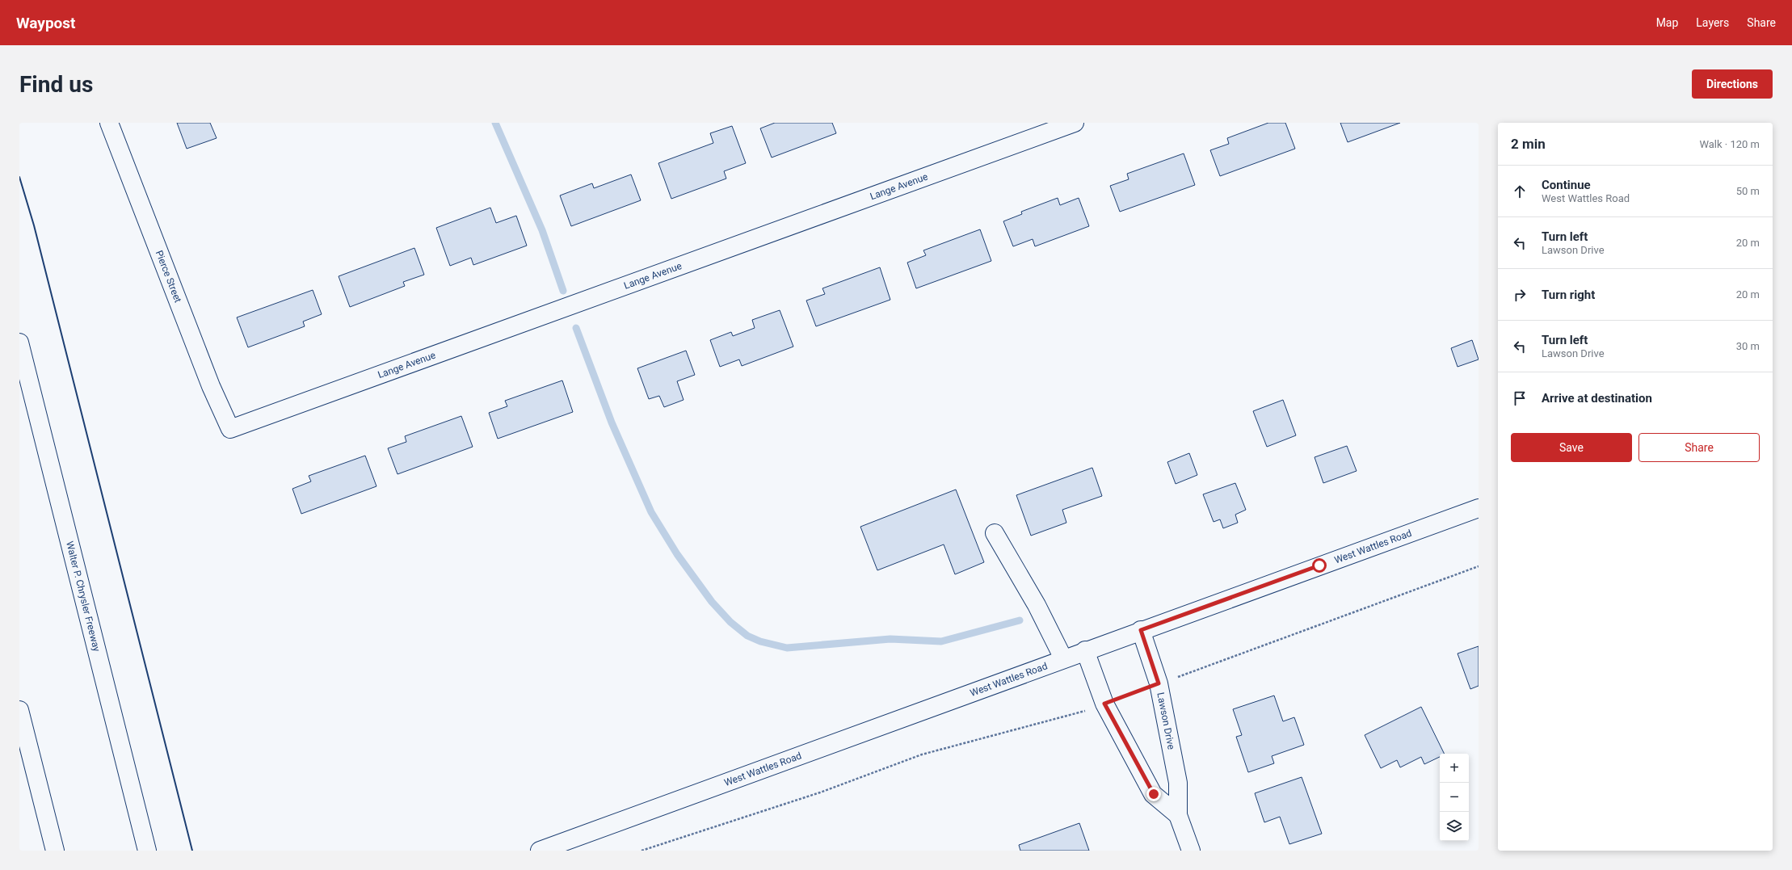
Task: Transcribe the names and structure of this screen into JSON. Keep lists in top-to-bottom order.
{
  "streets": {
    "main road": [
      "Lange Avenue",
      "Pierce Street",
      "West Wattles Road",
      "Walter P. Chrysler Freeway",
      "Lawson Drive"
    ]
  },
  "crossings": [
    ["Lange Avenue", "Pierce Street"],
    ["West Wattles Road", "Lawson Drive"]
  ],
  "page": {
    "header": "Waypost",
    "nav": ["Map", "Layers", "Share"],
    "buttons": [
      "Directions",
      ["Save", "Share"]
    ],
    "title": "Find us",
    "heading": ["2 min", "Walk · 120 m"],
    "list": [
      ["Continue", "West Wattles Road", "50 m"],
      ["Turn left", "Lawson Drive", "20 m"],
      ["Turn right", "20 m"],
      ["Turn left", "Lawson Drive", "30 m"],
      "Arrive at destination"
    ],
    "map_buttons": ["+", "−"]
  }
}
